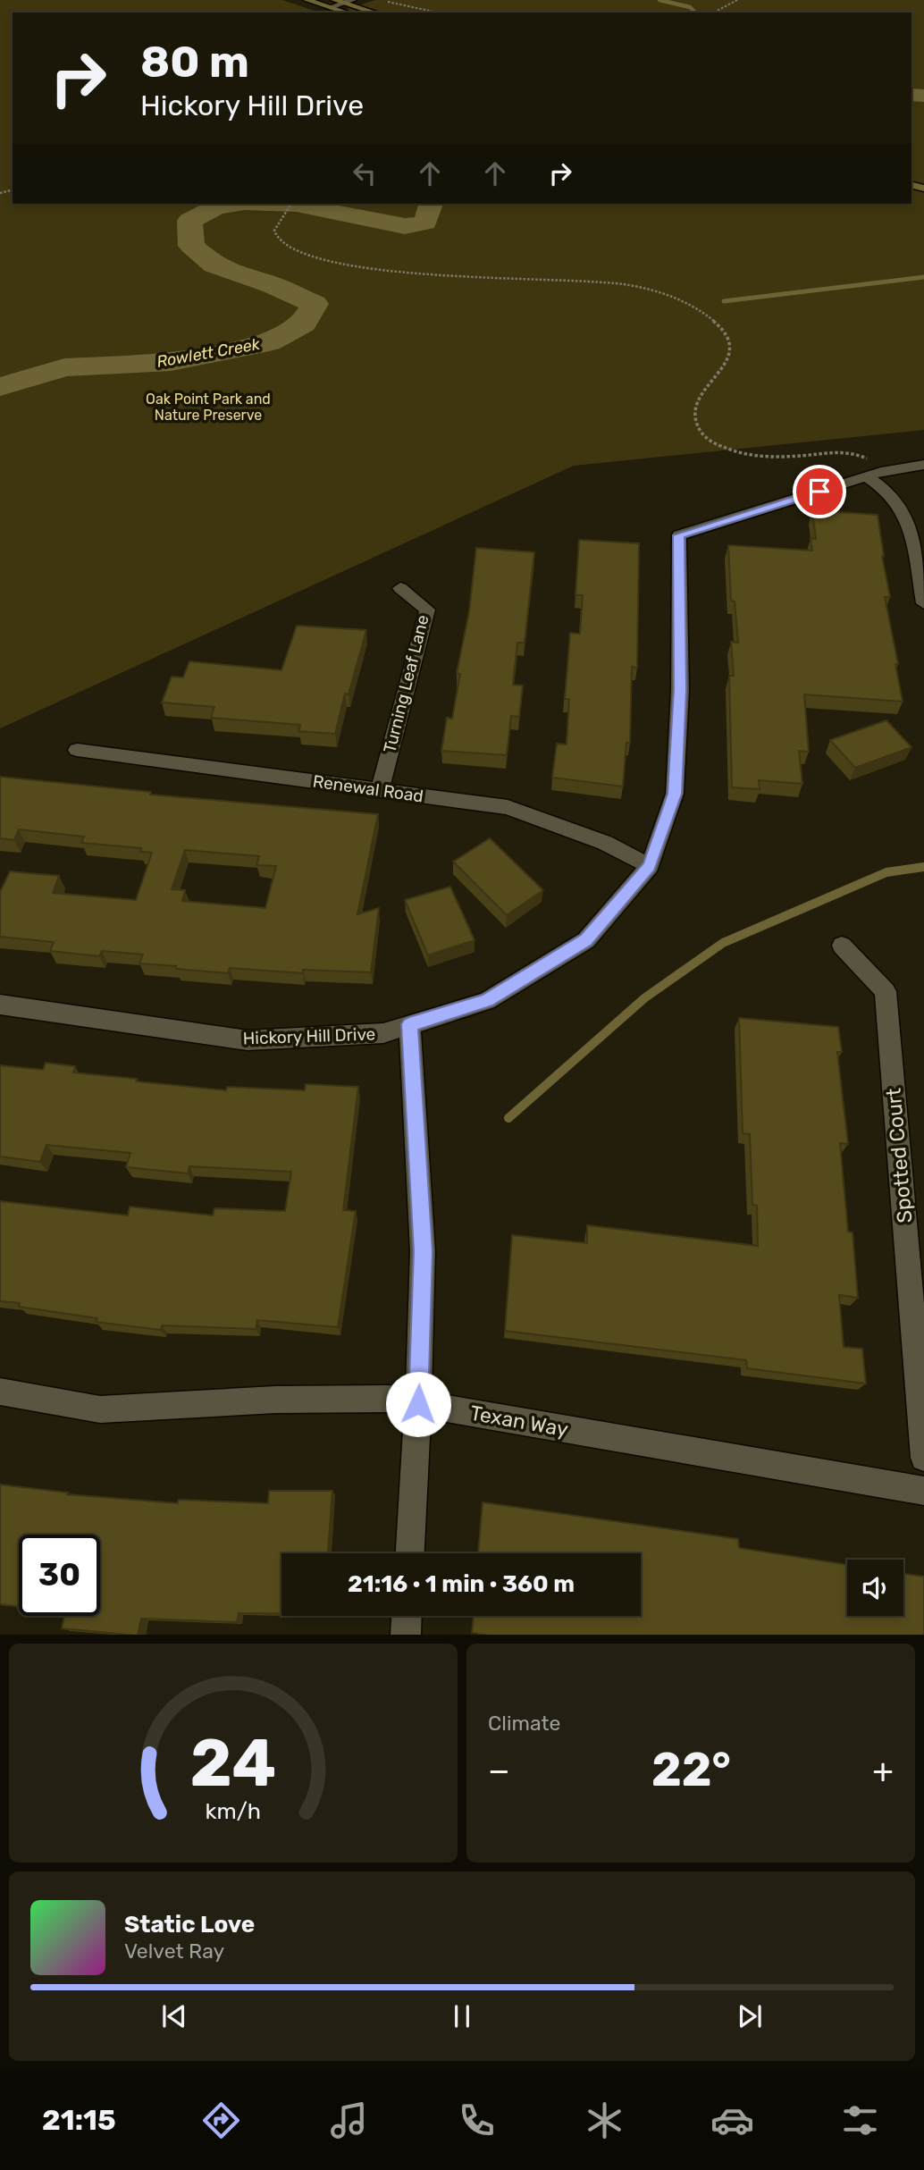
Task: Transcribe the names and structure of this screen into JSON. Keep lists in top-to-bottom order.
{
  "streets": {
    "street": [
      "Turning Leaf Lane",
      "Renewal Road",
      "Hickory Hill Drive",
      "Spotted Court",
      "Texan Way"
    ]
  },
  "crossings": [
    ["Turning Leaf Lane", "Renewal Road"],
    ["Renewal Road", "Hickory Hill Drive"]
  ],
  "water": ["Rowlett Creek"],
  "parks": ["Oak Point Park and Nature Preserve"],
  "page": {
    "turn": ["80 m", "Hickory Hill Drive"],
    "limit": "30",
    "trip": "21:16 · 1 min · 360 m",
    "tile": "Climate",
    "heat": ["−", "22°", "+"],
    "song": ["Static Love", "Velvet Ray"],
    "tabs": "21:15",
    "gauge": ["24", "km/h"]
  }
}
